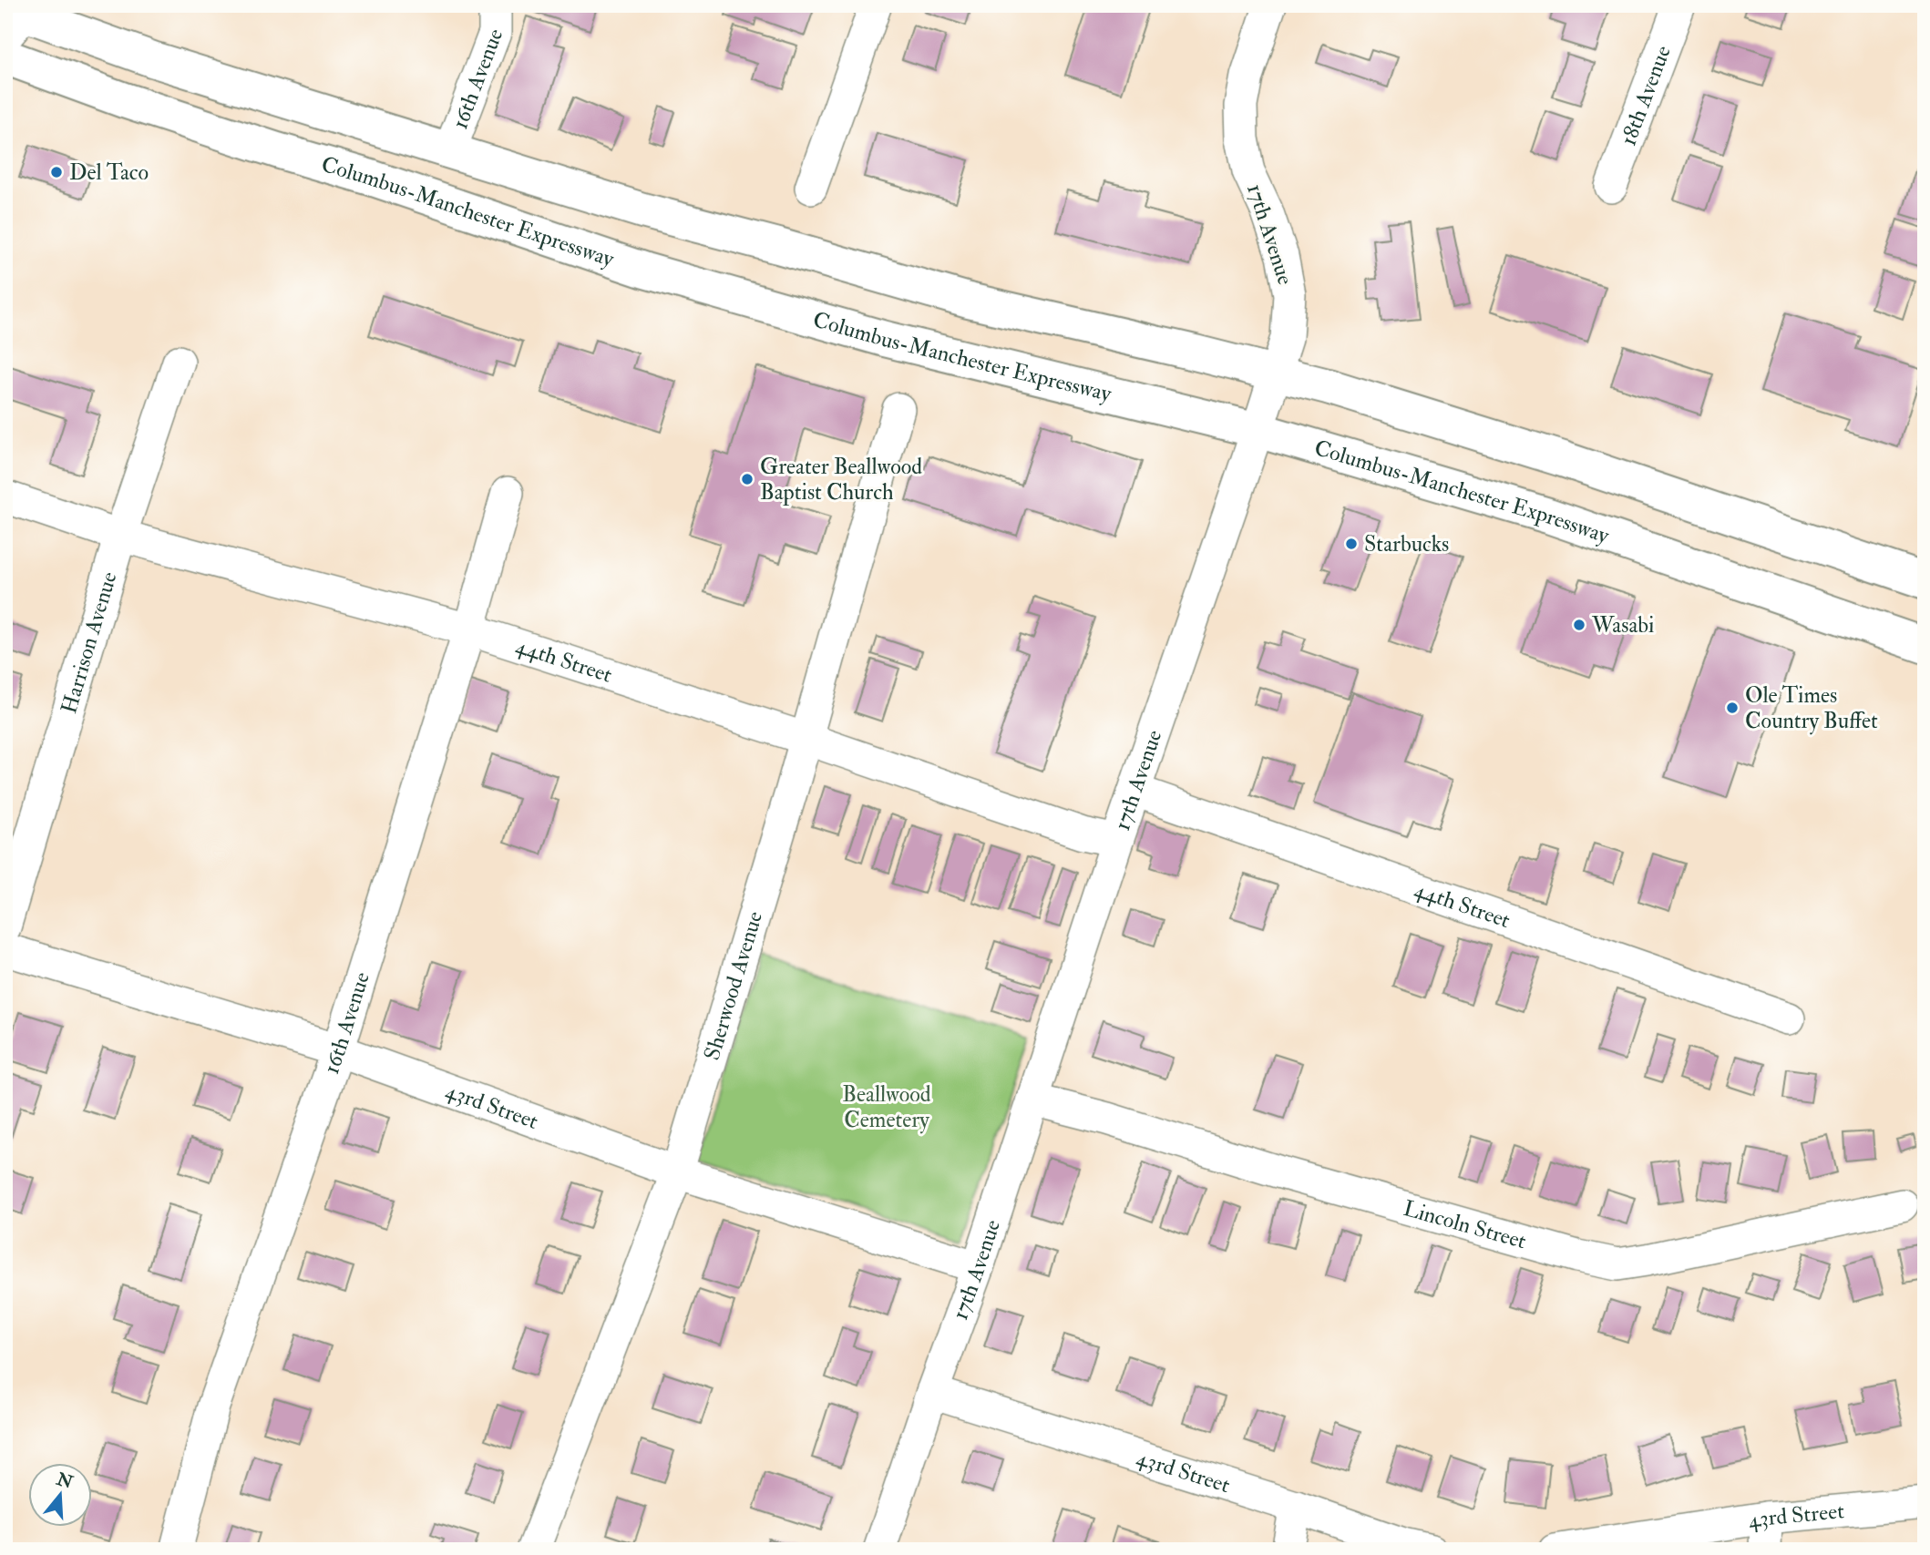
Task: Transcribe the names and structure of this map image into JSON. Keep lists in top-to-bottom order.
{
  "streets": {
    "main road": ["Columbus-Manchester Expressway"],
    "street": [
      "16th Avenue",
      "18th Avenue",
      "17th Avenue",
      "Harrison Avenue",
      "44th Street",
      "Sherwood Avenue",
      "43rd Street",
      "Lincoln Street"
    ]
  },
  "crossings": [
    ["16th Avenue", "44th Street"],
    ["16th Avenue", "43rd Street"],
    ["Columbus-Manchester Expressway", "17th Avenue"],
    ["17th Avenue", "44th Street"],
    ["17th Avenue", "43rd Street"],
    ["17th Avenue", "Lincoln Street"],
    ["Harrison Avenue", "44th Street"],
    ["44th Street", "Sherwood Avenue"],
    ["Sherwood Avenue", "43rd Street"]
  ],
  "parks": ["Beallwood Cemetery"],
  "places": [
    "Del Taco",
    "Greater Beallwood Baptist Church",
    "Starbucks",
    "Wasabi",
    "Ole Times Country Buffet"
  ],
  "north": "top"
}
